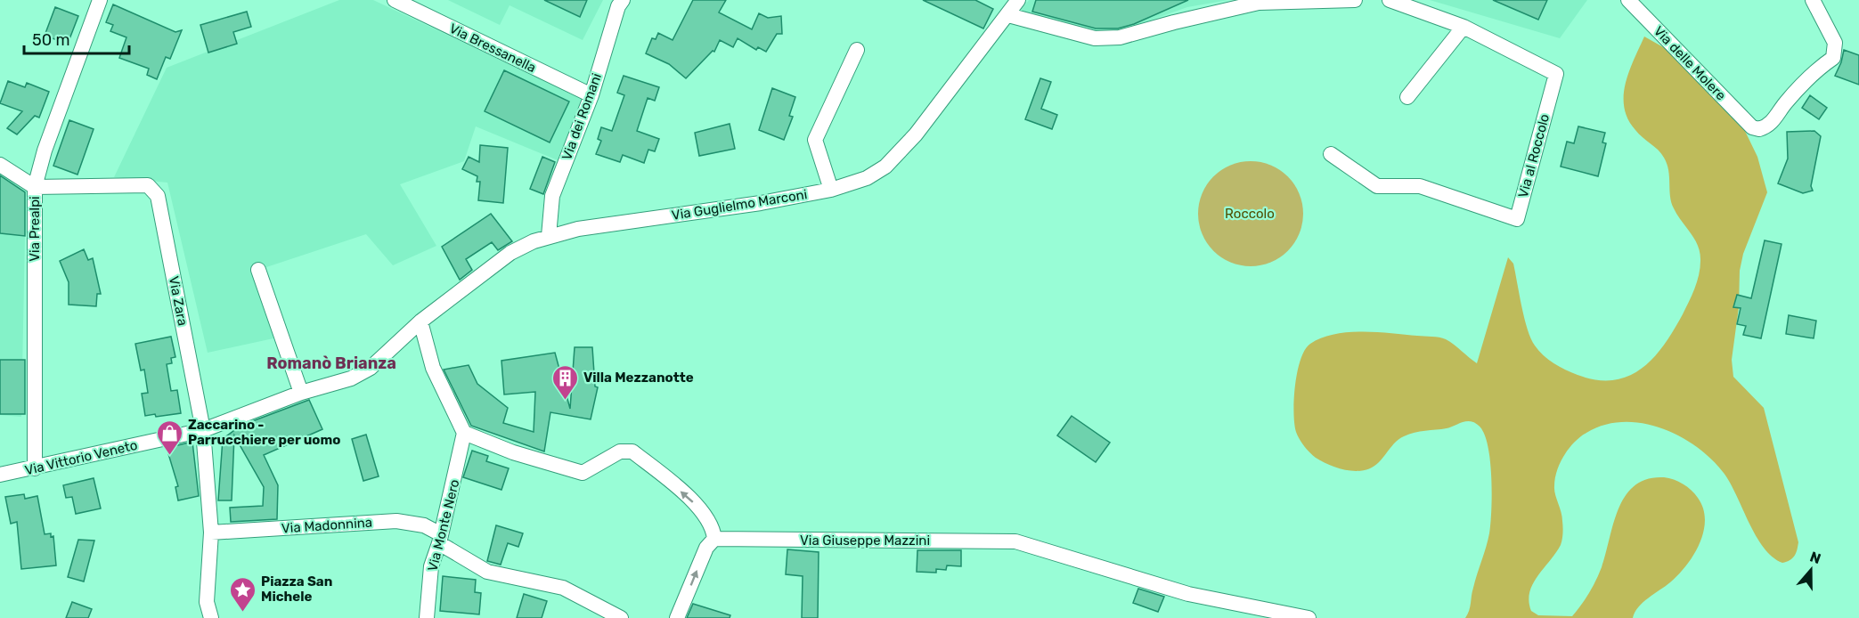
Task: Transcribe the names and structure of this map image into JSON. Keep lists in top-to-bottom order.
{
  "streets": {
    "street": [
      "Via Bressanella",
      "Via delle Molere",
      "Via dei Romani",
      "Via al Roccolo",
      "Via Guglielmo Marconi",
      "Via Prealpi",
      "Via Zara",
      "Via Vittorio Veneto",
      "Via Madonnina",
      "Via Monte Nero",
      "Via Giuseppe Mazzini"
    ]
  },
  "crossings": [
    ["Via Bressanella", "Via dei Romani"],
    ["Via dei Romani", "Via Guglielmo Marconi"],
    ["Via Guglielmo Marconi", "Via Vittorio Veneto"],
    ["Via Prealpi", "Via Zara"],
    ["Via Prealpi", "Via Vittorio Veneto"],
    ["Via Zara", "Via Vittorio Veneto"],
    ["Via Zara", "Via Madonnina"],
    ["Via Madonnina", "Via Monte Nero"]
  ],
  "districts": ["Romanò Brianza"],
  "parks": ["Roccolo"],
  "places": {
    "building": ["Villa Mezzanotte"],
    "shop": ["Zaccarino - Parrucchiere per uomo"],
    "place": ["Piazza San Michele"]
  },
  "scale_bar": "50 m",
  "north": "top"
}
